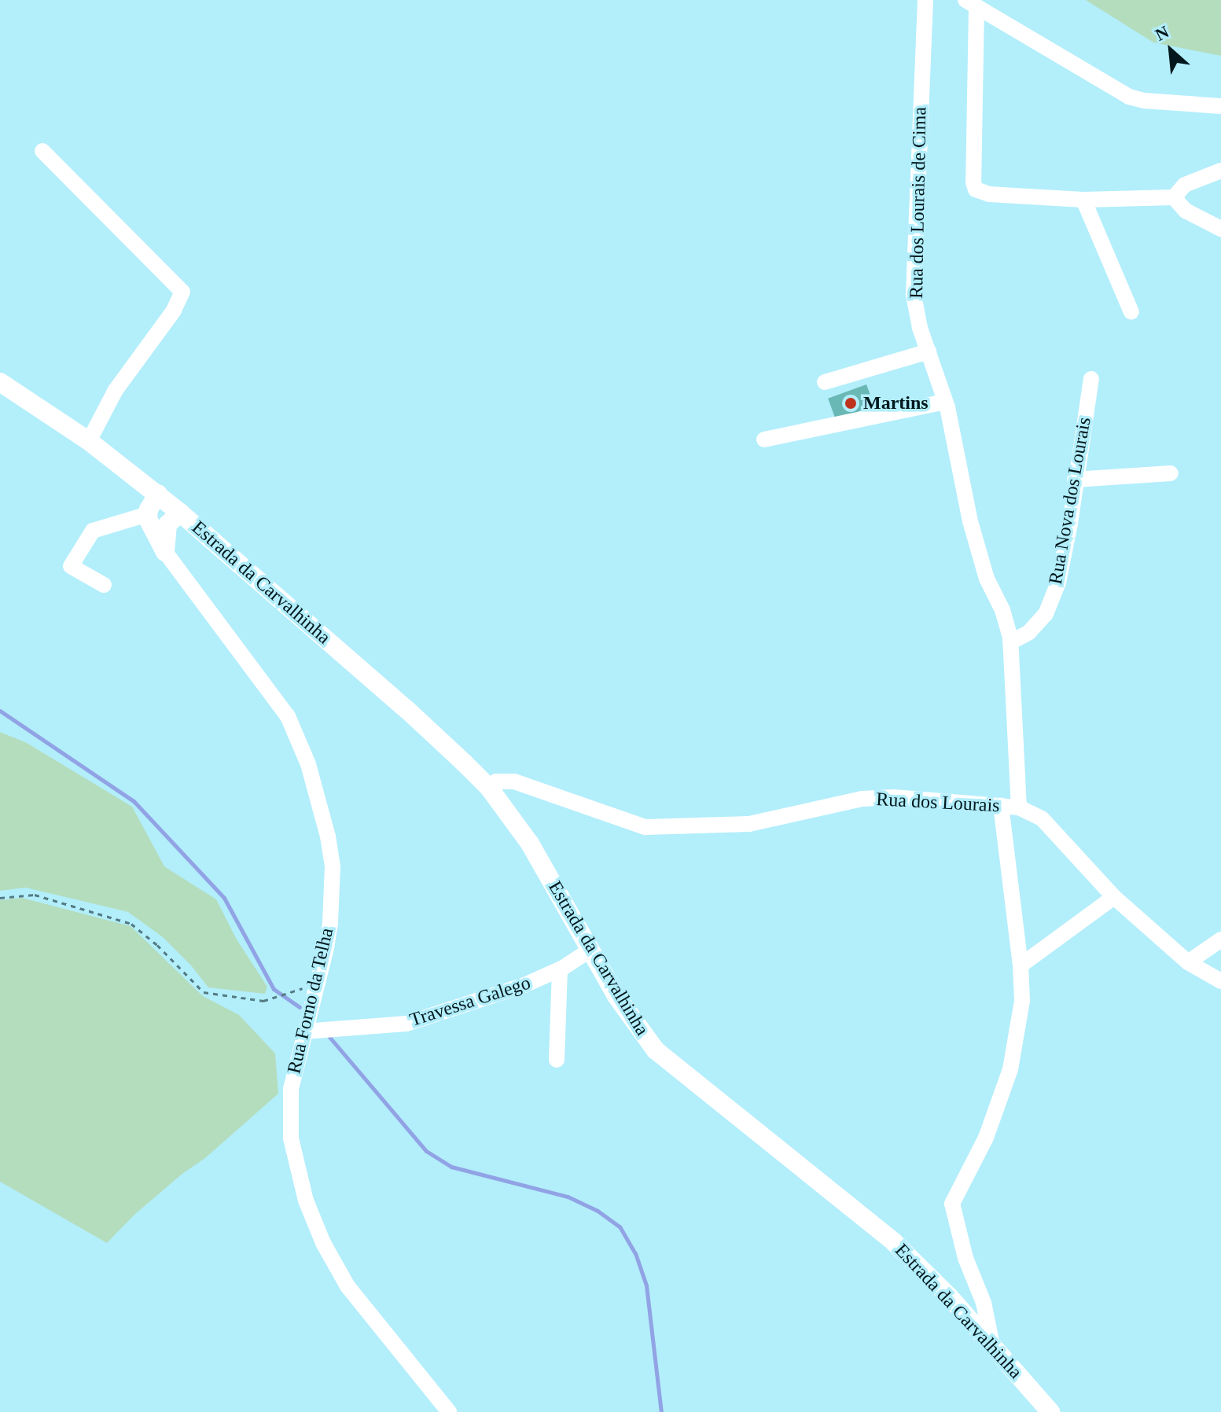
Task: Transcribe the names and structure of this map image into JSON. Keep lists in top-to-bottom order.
{
  "streets": {
    "main road": ["Estrada da Carvalhinha", "Rua Forno da Telha"],
    "street": [
      "Rua dos Lourais de Cima",
      "Rua Nova dos Lourais",
      "Rua dos Lourais",
      "Travessa Galego"
    ]
  },
  "crossings": [
    ["Rua dos Lourais de Cima", "Rua Nova dos Lourais"],
    ["Rua dos Lourais de Cima", "Rua dos Lourais"],
    ["Estrada da Carvalhinha", "Rua dos Lourais"],
    ["Estrada da Carvalhinha", "Travessa Galego"],
    ["Rua Forno da Telha", "Travessa Galego"]
  ],
  "places": ["Martins"],
  "north": "top left"
}
